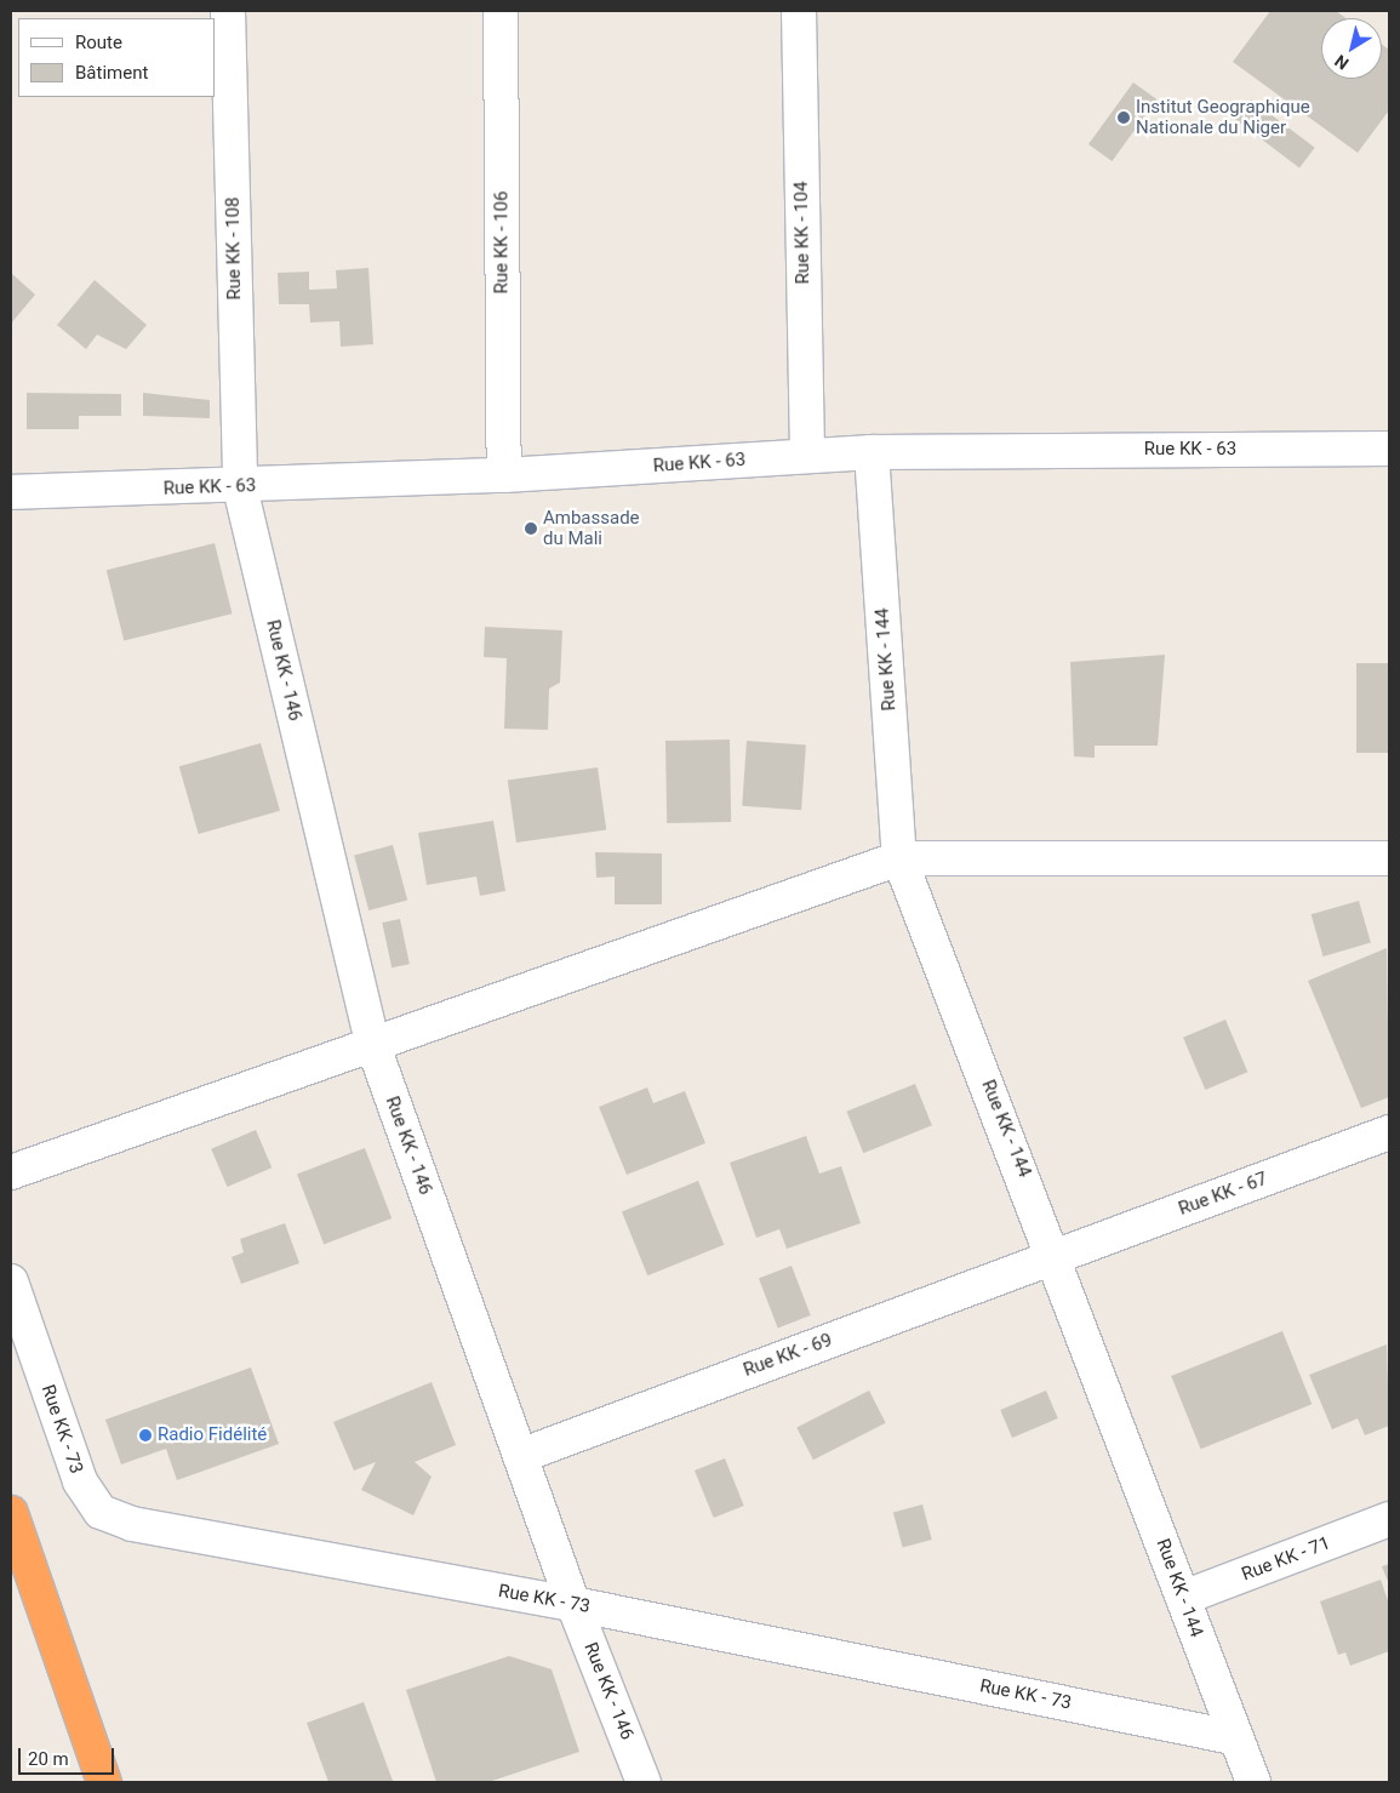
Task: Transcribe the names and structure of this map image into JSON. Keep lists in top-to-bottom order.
{
  "streets": {
    "street": [
      "Rue KK - 104",
      "Rue KK - 106",
      "Rue KK - 108",
      "Rue KK - 63",
      "Rue KK - 144",
      "Rue KK - 146",
      "Rue KK - 67",
      "Rue KK - 69",
      "Rue KK - 73",
      "Rue KK - 71"
    ]
  },
  "crossings": [
    ["Rue KK - 104", "Rue KK - 63"],
    ["Rue KK - 106", "Rue KK - 63"],
    ["Rue KK - 108", "Rue KK - 63"],
    ["Rue KK - 108", "Rue KK - 146"],
    ["Rue KK - 63", "Rue KK - 144"],
    ["Rue KK - 63", "Rue KK - 146"],
    ["Rue KK - 144", "Rue KK - 67"],
    ["Rue KK - 144", "Rue KK - 69"],
    ["Rue KK - 144", "Rue KK - 73"],
    ["Rue KK - 144", "Rue KK - 71"],
    ["Rue KK - 146", "Rue KK - 69"],
    ["Rue KK - 146", "Rue KK - 73"],
    ["Rue KK - 67", "Rue KK - 69"]
  ],
  "places": ["Institut Geographique Nationale du Niger", "Ambassade du Mali", "Radio Fidélité"],
  "legend": ["Route", "Bâtiment"],
  "scale_bar": "20 m",
  "north": "bottom left"
}
